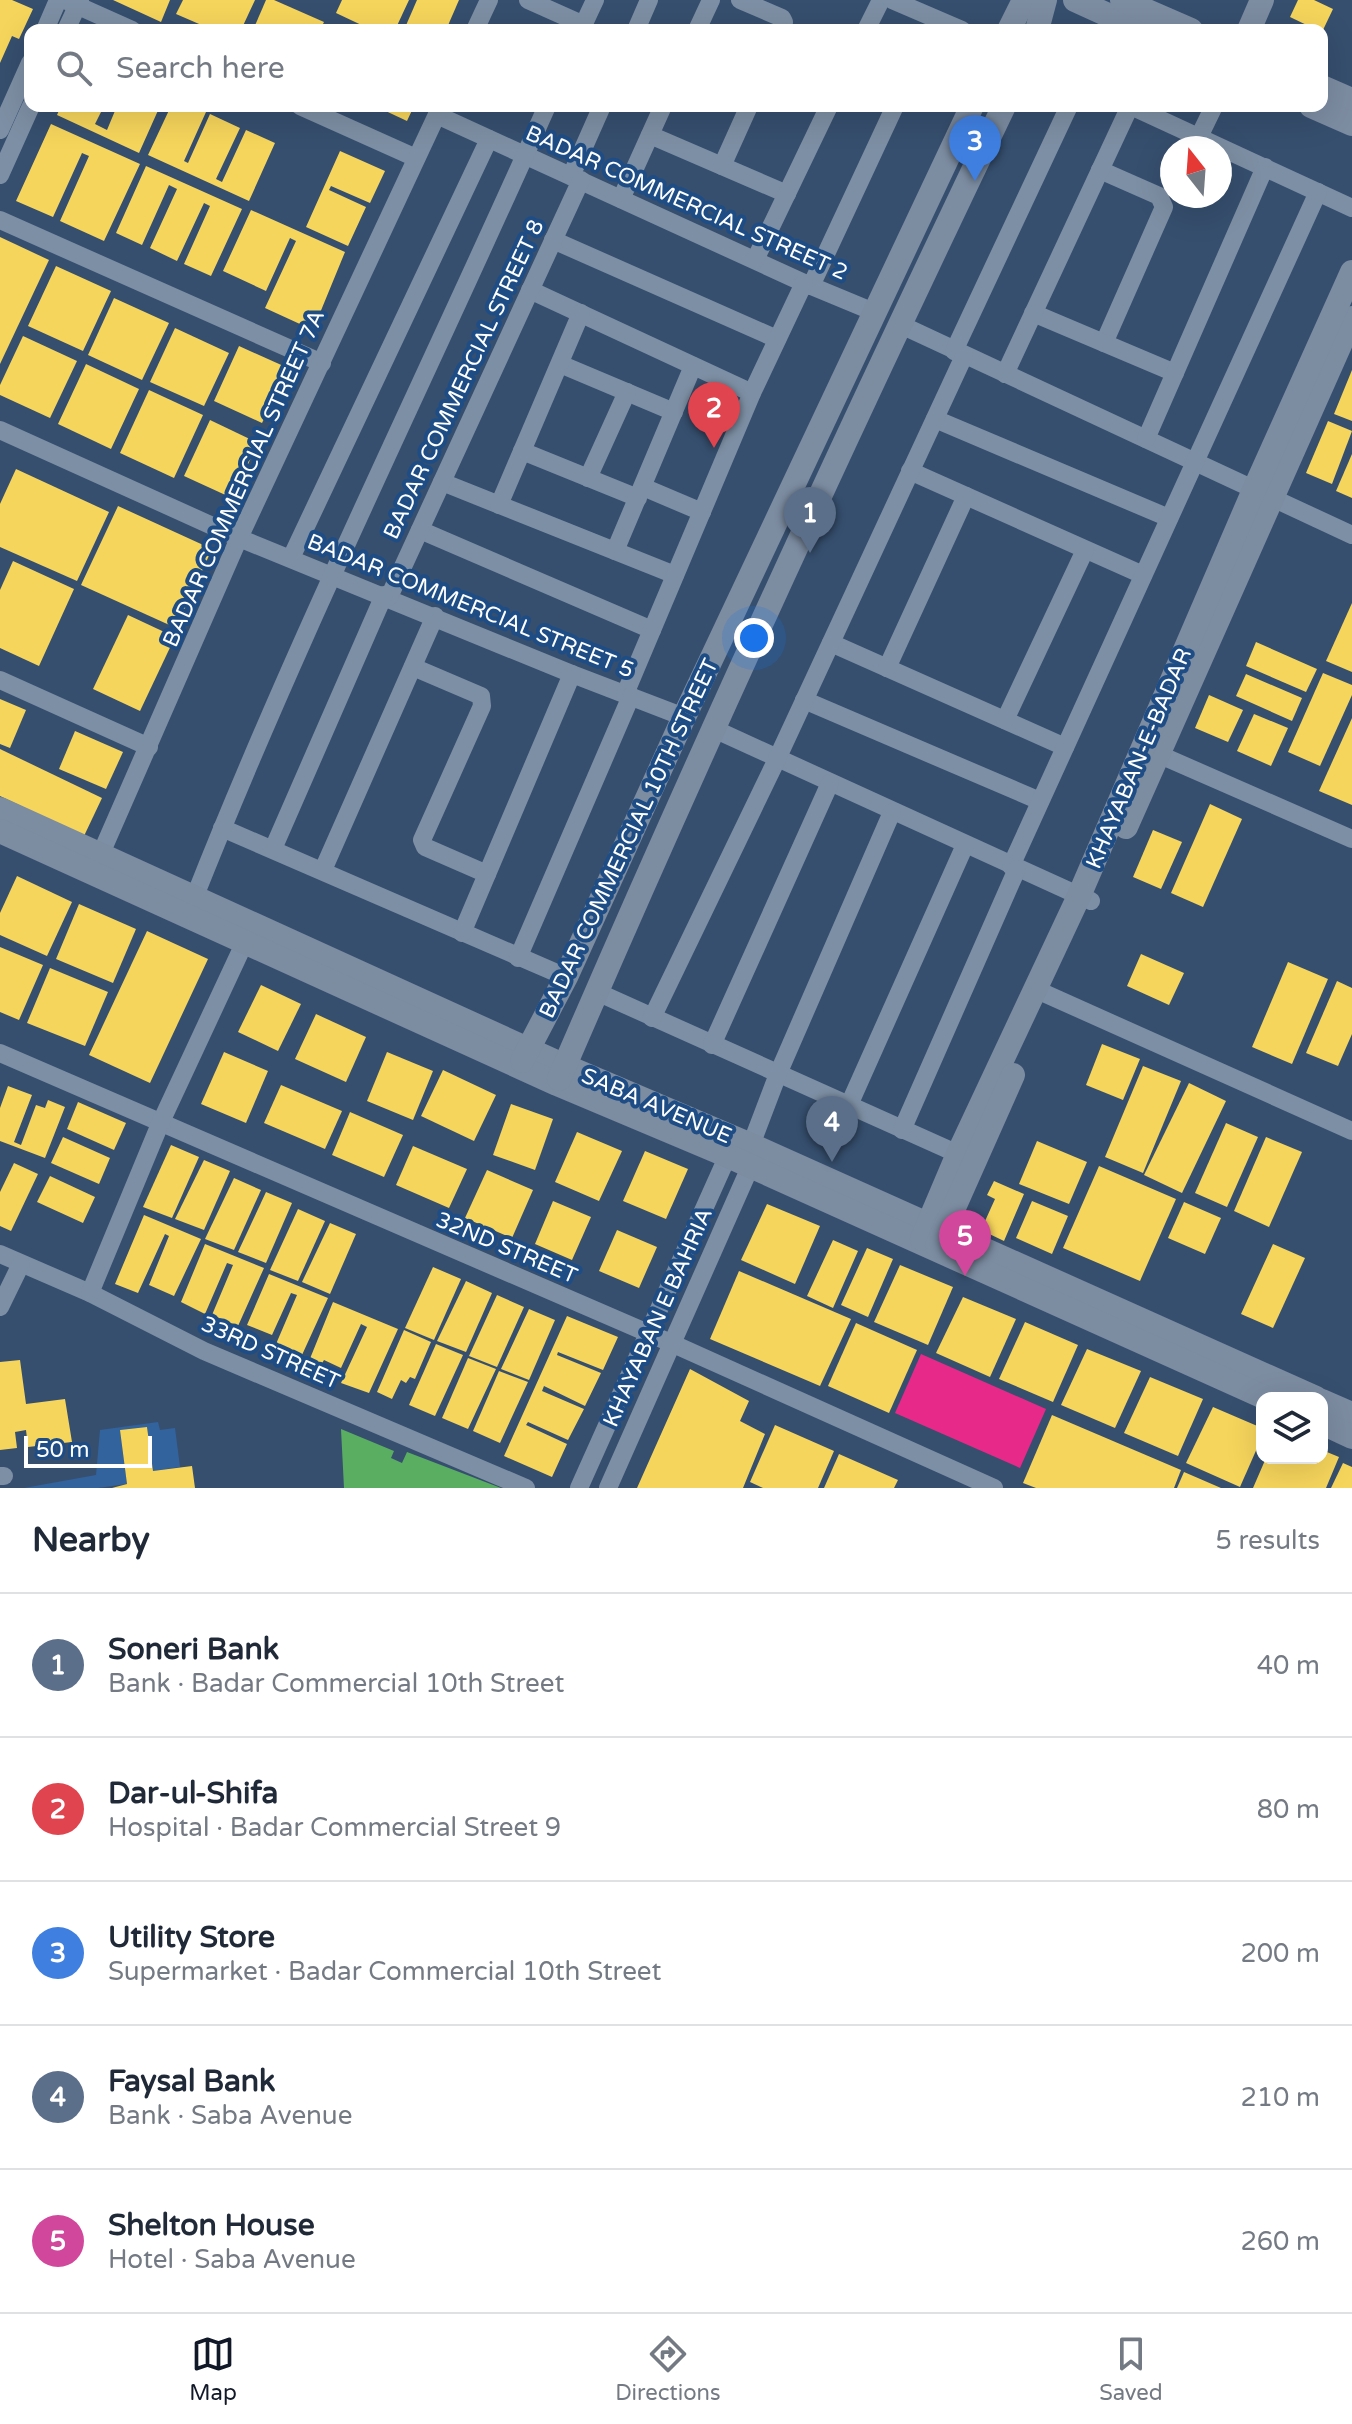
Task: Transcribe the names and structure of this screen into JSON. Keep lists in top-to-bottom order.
{
  "streets": {
    "main road": ["KHAYABAN-E-BADAR", "BADAR COMMERCIAL 10TH STREET", "SABA AVENUE"],
    "street": [
      "BADAR COMMERCIAL STREET 2",
      "BADAR COMMERCIAL STREET 8",
      "BADAR COMMERCIAL STREET 7A",
      "BADAR COMMERCIAL STREET 5",
      "32ND STREET",
      "KHAYABAN E BAHRIA",
      "33RD STREET"
    ]
  },
  "crossings": [
    ["BADAR COMMERCIAL STREET 2", "BADAR COMMERCIAL STREET 8"],
    ["BADAR COMMERCIAL STREET 2", "BADAR COMMERCIAL 10TH STREET"],
    ["BADAR COMMERCIAL STREET 8", "BADAR COMMERCIAL STREET 5"],
    ["BADAR COMMERCIAL STREET 7A", "BADAR COMMERCIAL STREET 5"],
    ["BADAR COMMERCIAL STREET 7A", "SABA AVENUE"],
    ["BADAR COMMERCIAL STREET 5", "BADAR COMMERCIAL 10TH STREET"],
    ["KHAYABAN-E-BADAR", "SABA AVENUE"],
    ["BADAR COMMERCIAL 10TH STREET", "SABA AVENUE"],
    ["SABA AVENUE", "KHAYABAN E BAHRIA"],
    ["32ND STREET", "KHAYABAN E BAHRIA"]
  ],
  "scale_bar": "50 m",
  "north": "top",
  "page": {
    "search": "Search here",
    "pins": [
      "3",
      "2",
      "1",
      "4",
      "5"
    ],
    "scale": "50 m",
    "heading": ["Nearby", "5 results"],
    "list": [
      {
        "mark": "1",
        "name": "Soneri Bank",
        "note": "Bank · Badar Commercial 10th Street",
        "value": "40 m"
      },
      {
        "mark": "2",
        "name": "Dar-ul-Shifa",
        "note": "Hospital · Badar Commercial Street 9",
        "value": "80 m"
      },
      {
        "mark": "3",
        "name": "Utility Store",
        "note": "Supermarket · Badar Commercial 10th Street",
        "value": "200 m"
      },
      {
        "mark": "4",
        "name": "Faysal Bank",
        "note": "Bank · Saba Avenue",
        "value": "210 m"
      },
      {
        "mark": "5",
        "name": "Shelton House",
        "note": "Hotel · Saba Avenue",
        "value": "260 m"
      }
    ],
    "nav": ["Map", "Directions", "Saved"]
  }
}
